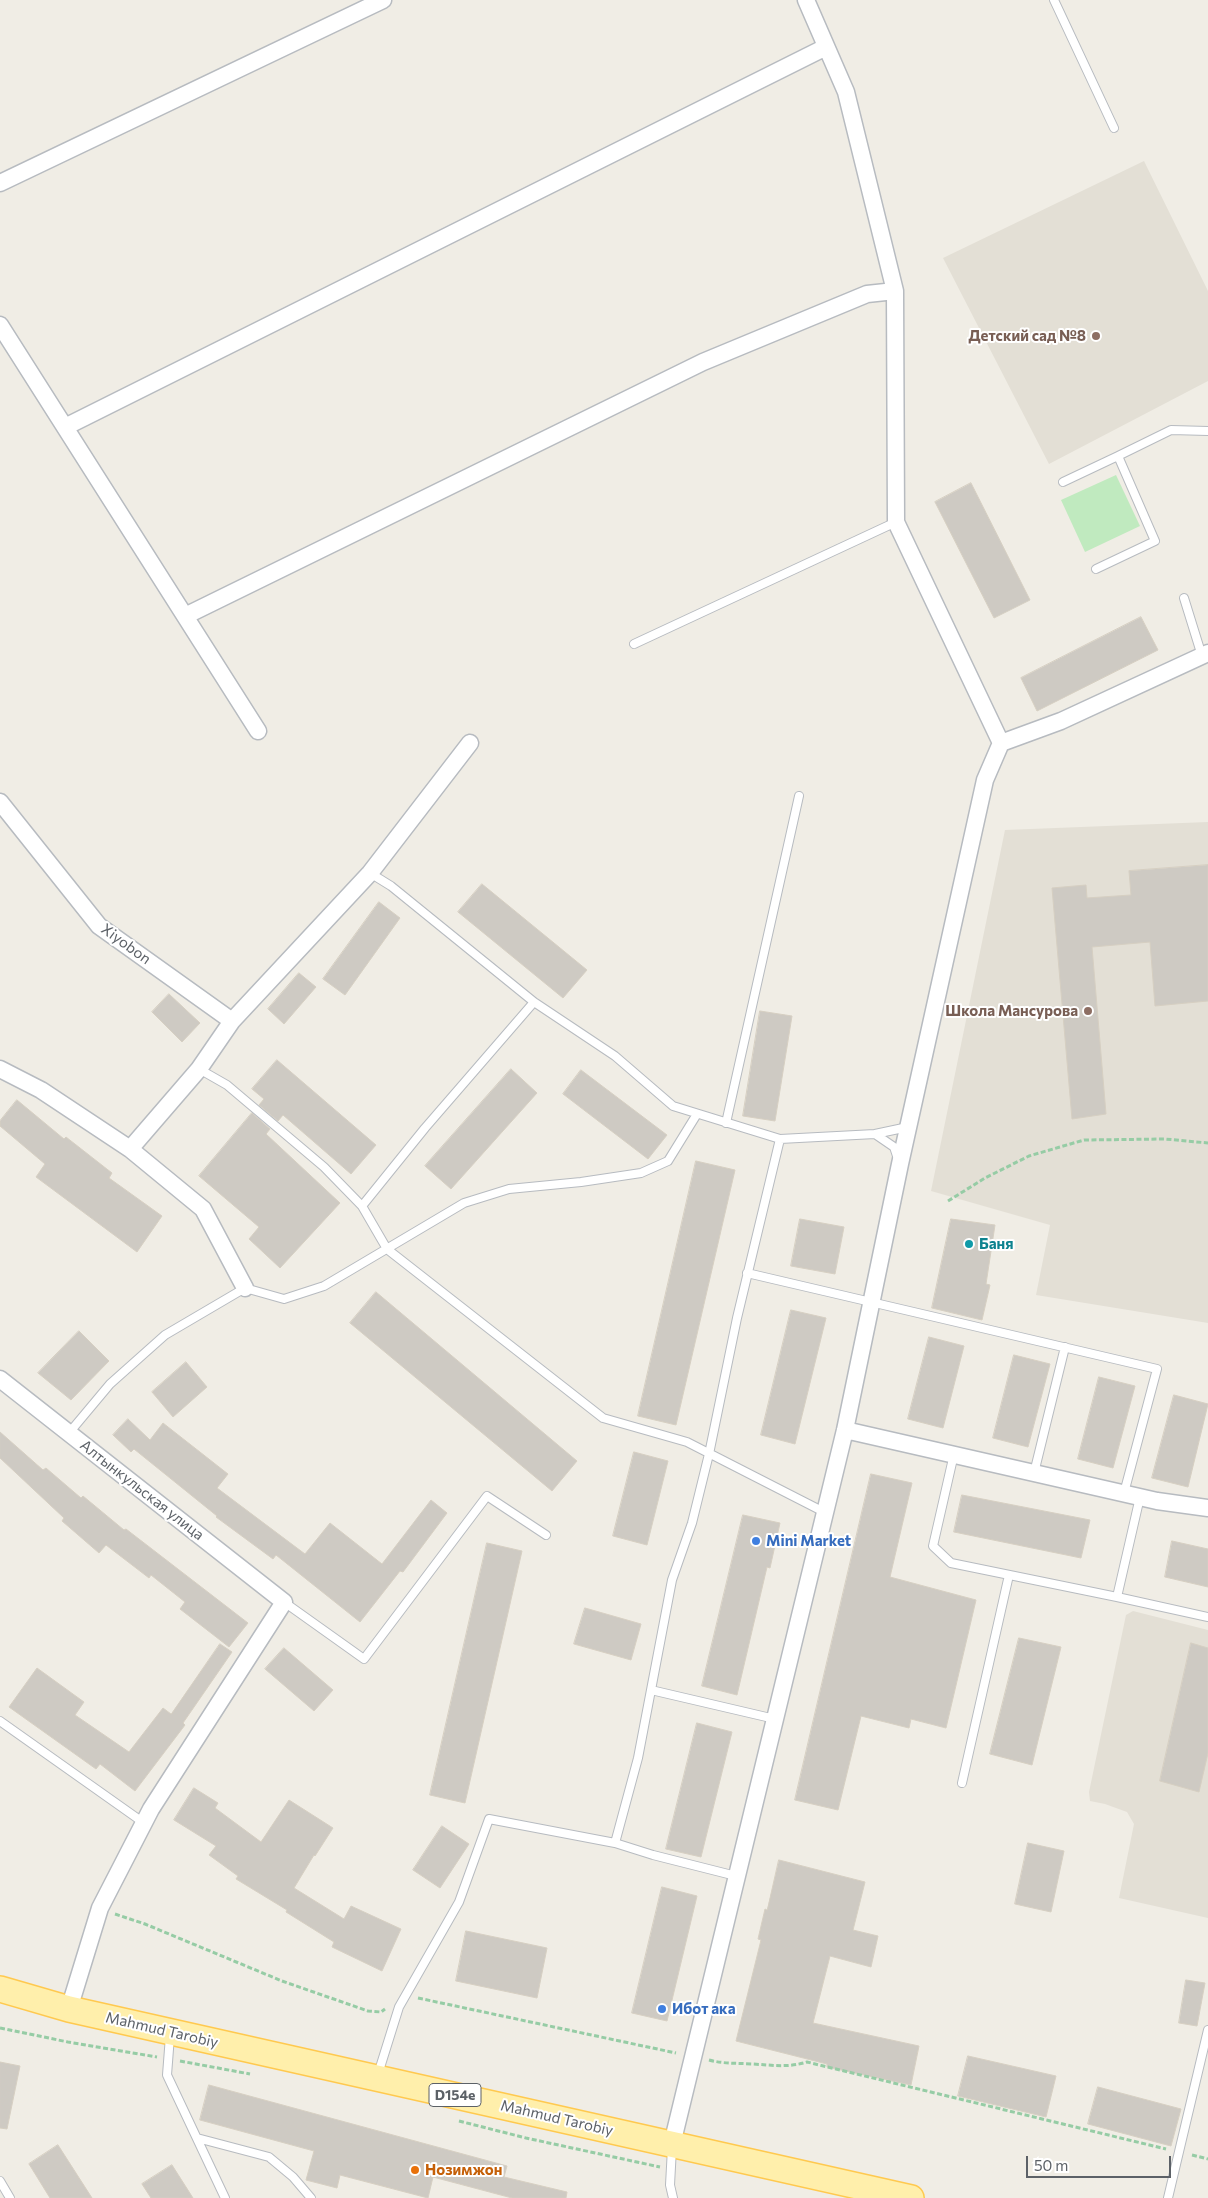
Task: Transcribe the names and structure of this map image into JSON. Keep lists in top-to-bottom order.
{
  "streets": {
    "main road": ["Mahmud Tarobiy", "D154e"],
    "street": ["Xiyobon", "Алтынкульская улица"]
  },
  "places": [
    "Детский сад №8",
    "Школа Мансурова",
    "Баня",
    "Mini Market",
    "Ибот ака",
    "Нозимжон"
  ],
  "scale_bar": "50 m"
}
